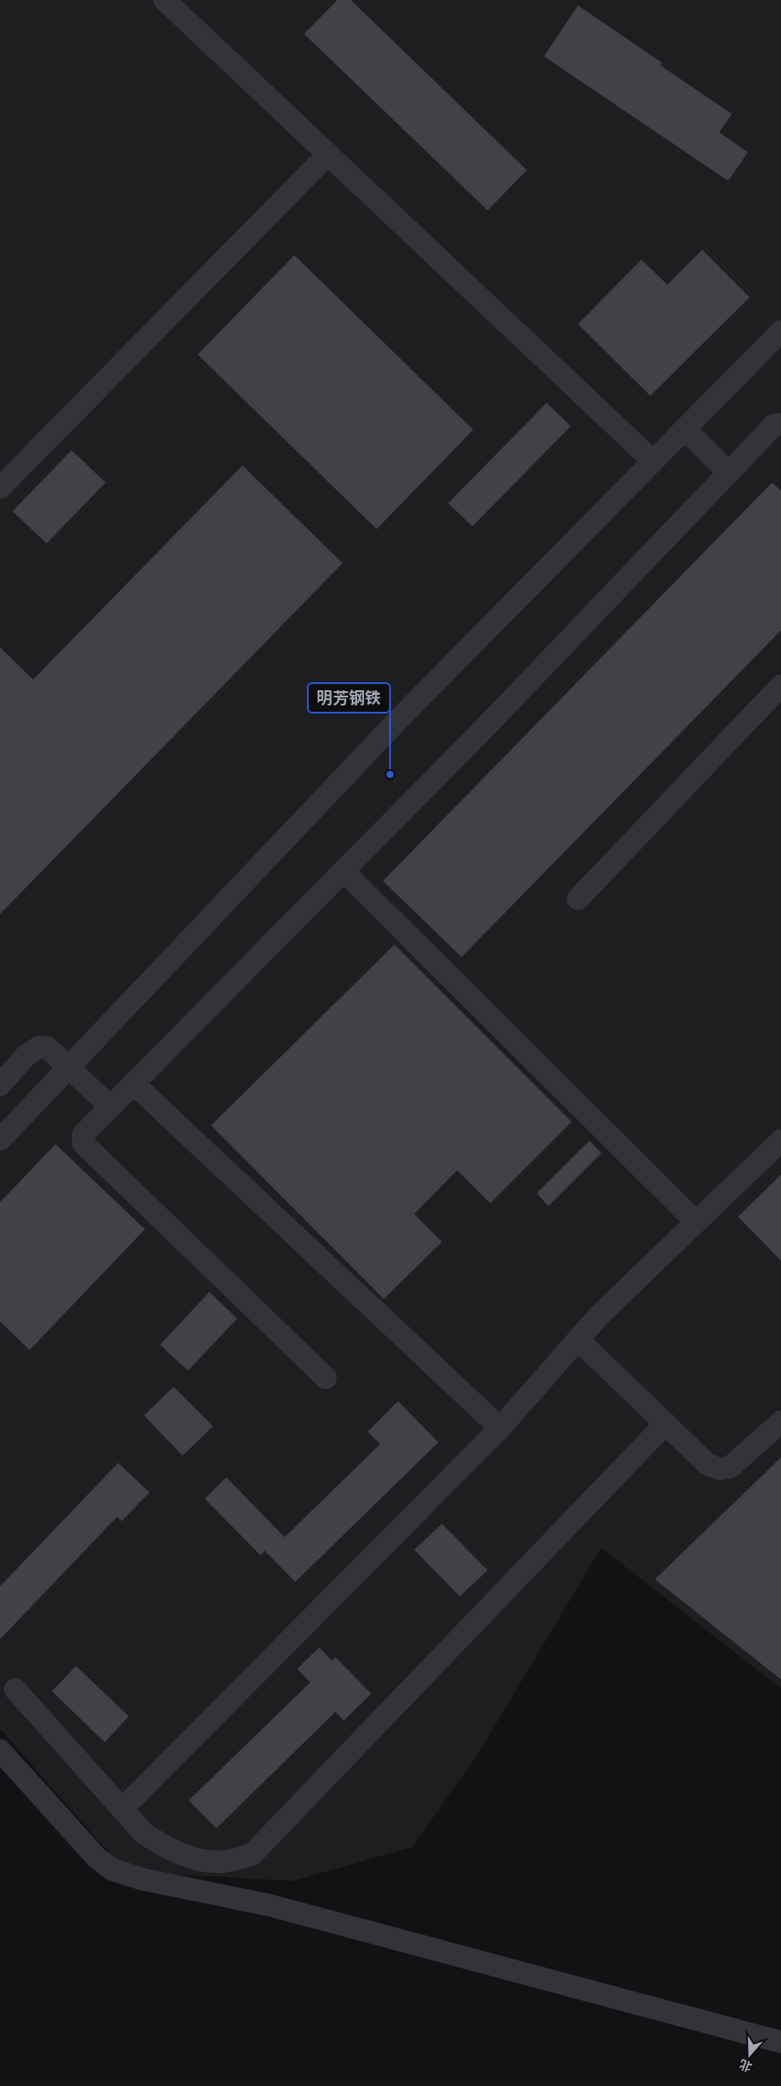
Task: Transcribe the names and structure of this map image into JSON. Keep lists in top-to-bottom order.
{
  "places": ["明芳钢铁"],
  "north": "bottom"
}
